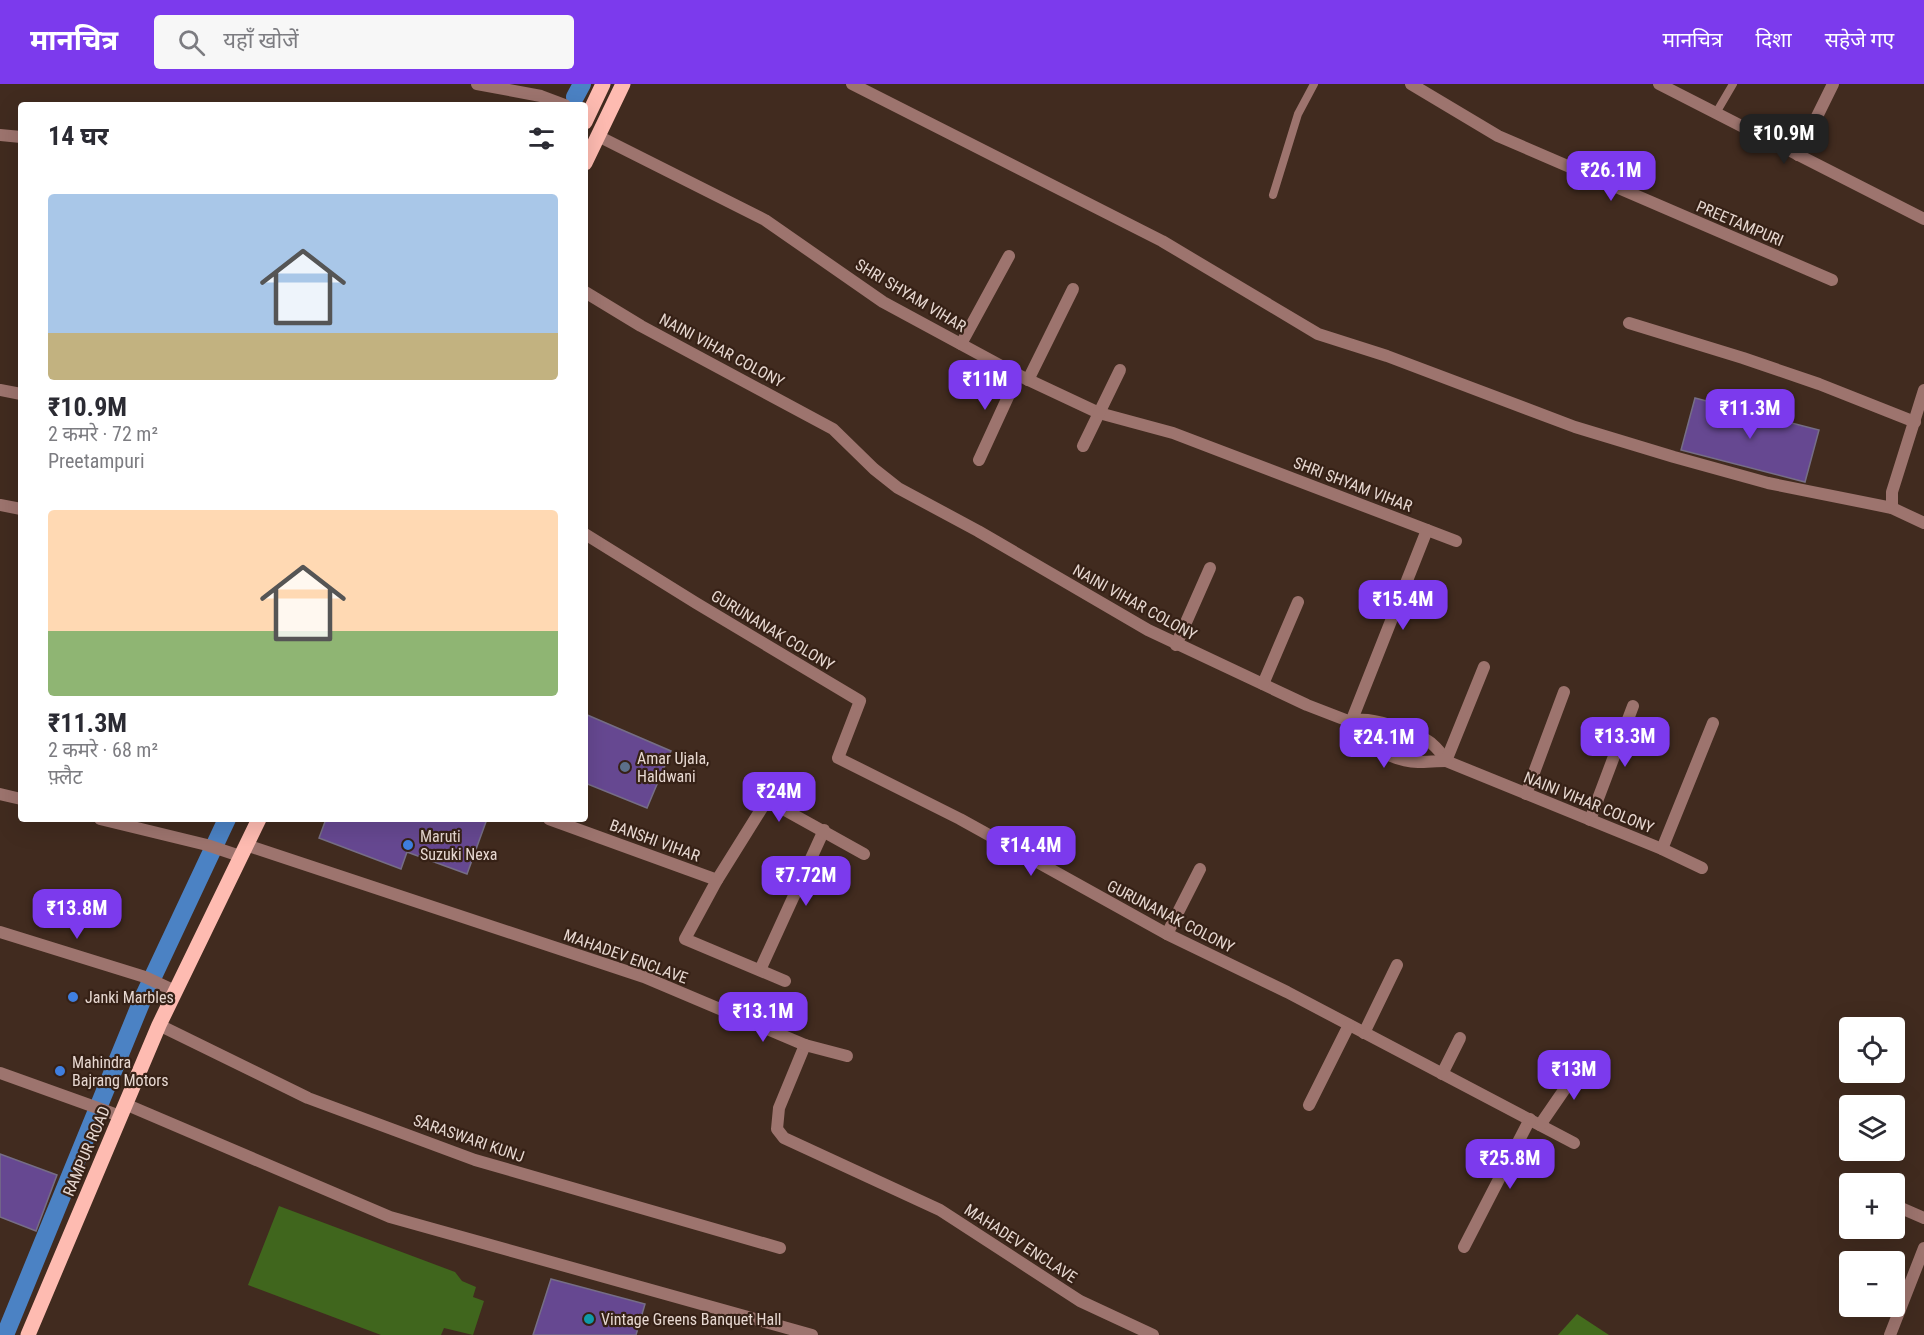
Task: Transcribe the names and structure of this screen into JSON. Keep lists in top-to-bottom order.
{
  "streets": {
    "main road": ["RAMPUR ROAD"],
    "street": [
      "PREETAMPURI",
      "SHRI SHYAM VIHAR",
      "NAINI VIHAR COLONY",
      "GURUNANAK COLONY",
      "BANSHI VIHAR",
      "MAHADEV ENCLAVE",
      "SARASWARI KUNJ"
    ]
  },
  "crossings": [
    ["MAHADEV ENCLAVE", "RAMPUR ROAD"],
    ["SARASWARI KUNJ", "RAMPUR ROAD"]
  ],
  "places": [
    "Amar Ujala, Haldwani",
    "Maruti Suzuki Nexa",
    "Janki Marbles",
    "Mahindra Bajrang Motors",
    "Vintage Greens Banquet Hall"
  ],
  "page": {
    "header": "मानचित्र",
    "search": "यहाँ खोजें",
    "nav": ["मानचित्र", "दिशा", "सहेजे गए"],
    "heading": "14 घर",
    "price": [
      "₹10.9M",
      "₹26.1M",
      "₹11M",
      "₹11.3M",
      "₹15.4M",
      "₹13.3M",
      "₹24.1M",
      "₹24M",
      "₹14.4M",
      "₹7.72M",
      "₹13.8M",
      "₹13.1M",
      "₹13M",
      "₹25.8M"
    ],
    "list": [
      {
        "name": "₹10.9M",
        "note": "2 कमरे · 72 m² · Preetampuri"
      },
      {
        "name": "₹11.3M",
        "note": "2 कमरे · 68 m² · फ़्लैट"
      }
    ],
    "map_buttons": ["+", "−"]
  }
}
